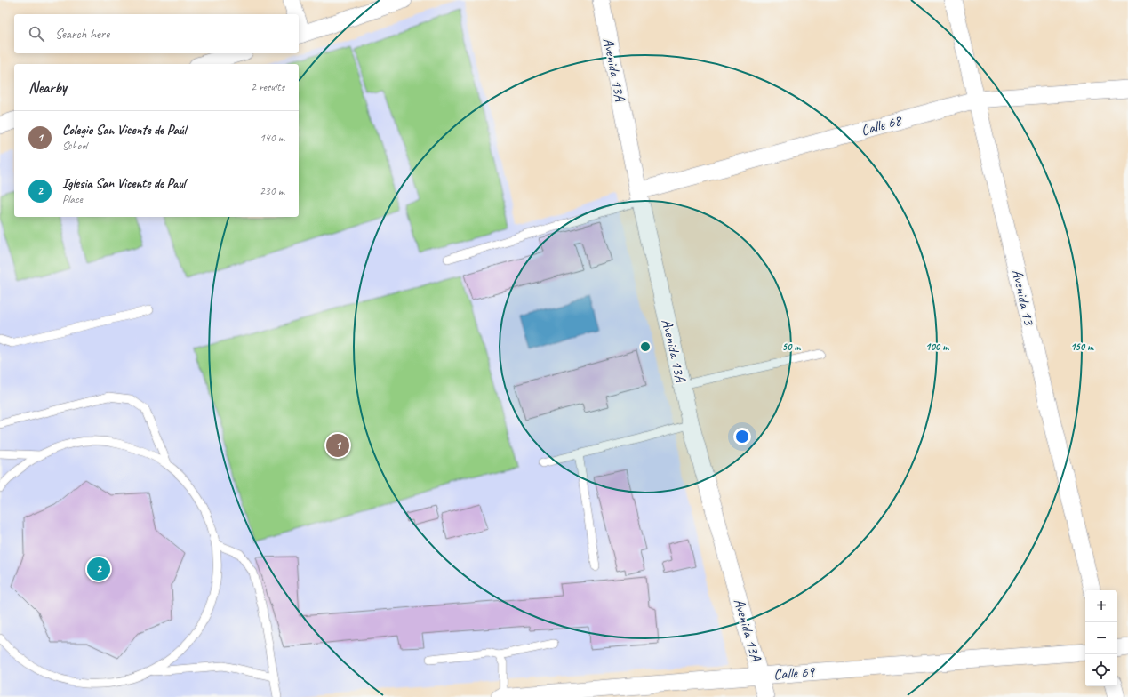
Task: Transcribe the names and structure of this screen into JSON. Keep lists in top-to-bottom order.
{
  "streets": {
    "street": [
      "Avenida 13A",
      "Calle 68",
      "Avenida 13",
      "Calle 69"
    ]
  },
  "crossings": [
    ["Avenida 13A", "Calle 68"],
    ["Avenida 13A", "Calle 69"],
    ["Calle 68", "Avenida 13"]
  ],
  "page": {
    "search": "Search here",
    "heading": ["Nearby", "2 results"],
    "list": [
      {
        "mark": "1",
        "name": "Colegio San Vicente de Paúl",
        "note": "School",
        "value": "140 m"
      },
      {
        "mark": "2",
        "name": "Iglesia San Vicente de Paul",
        "note": "Place",
        "value": "230 m"
      }
    ],
    "pins": ["1", "2"],
    "map_buttons": ["+", "−"]
  },
  "rings": ["50 m", "100 m", "150 m"]
}
